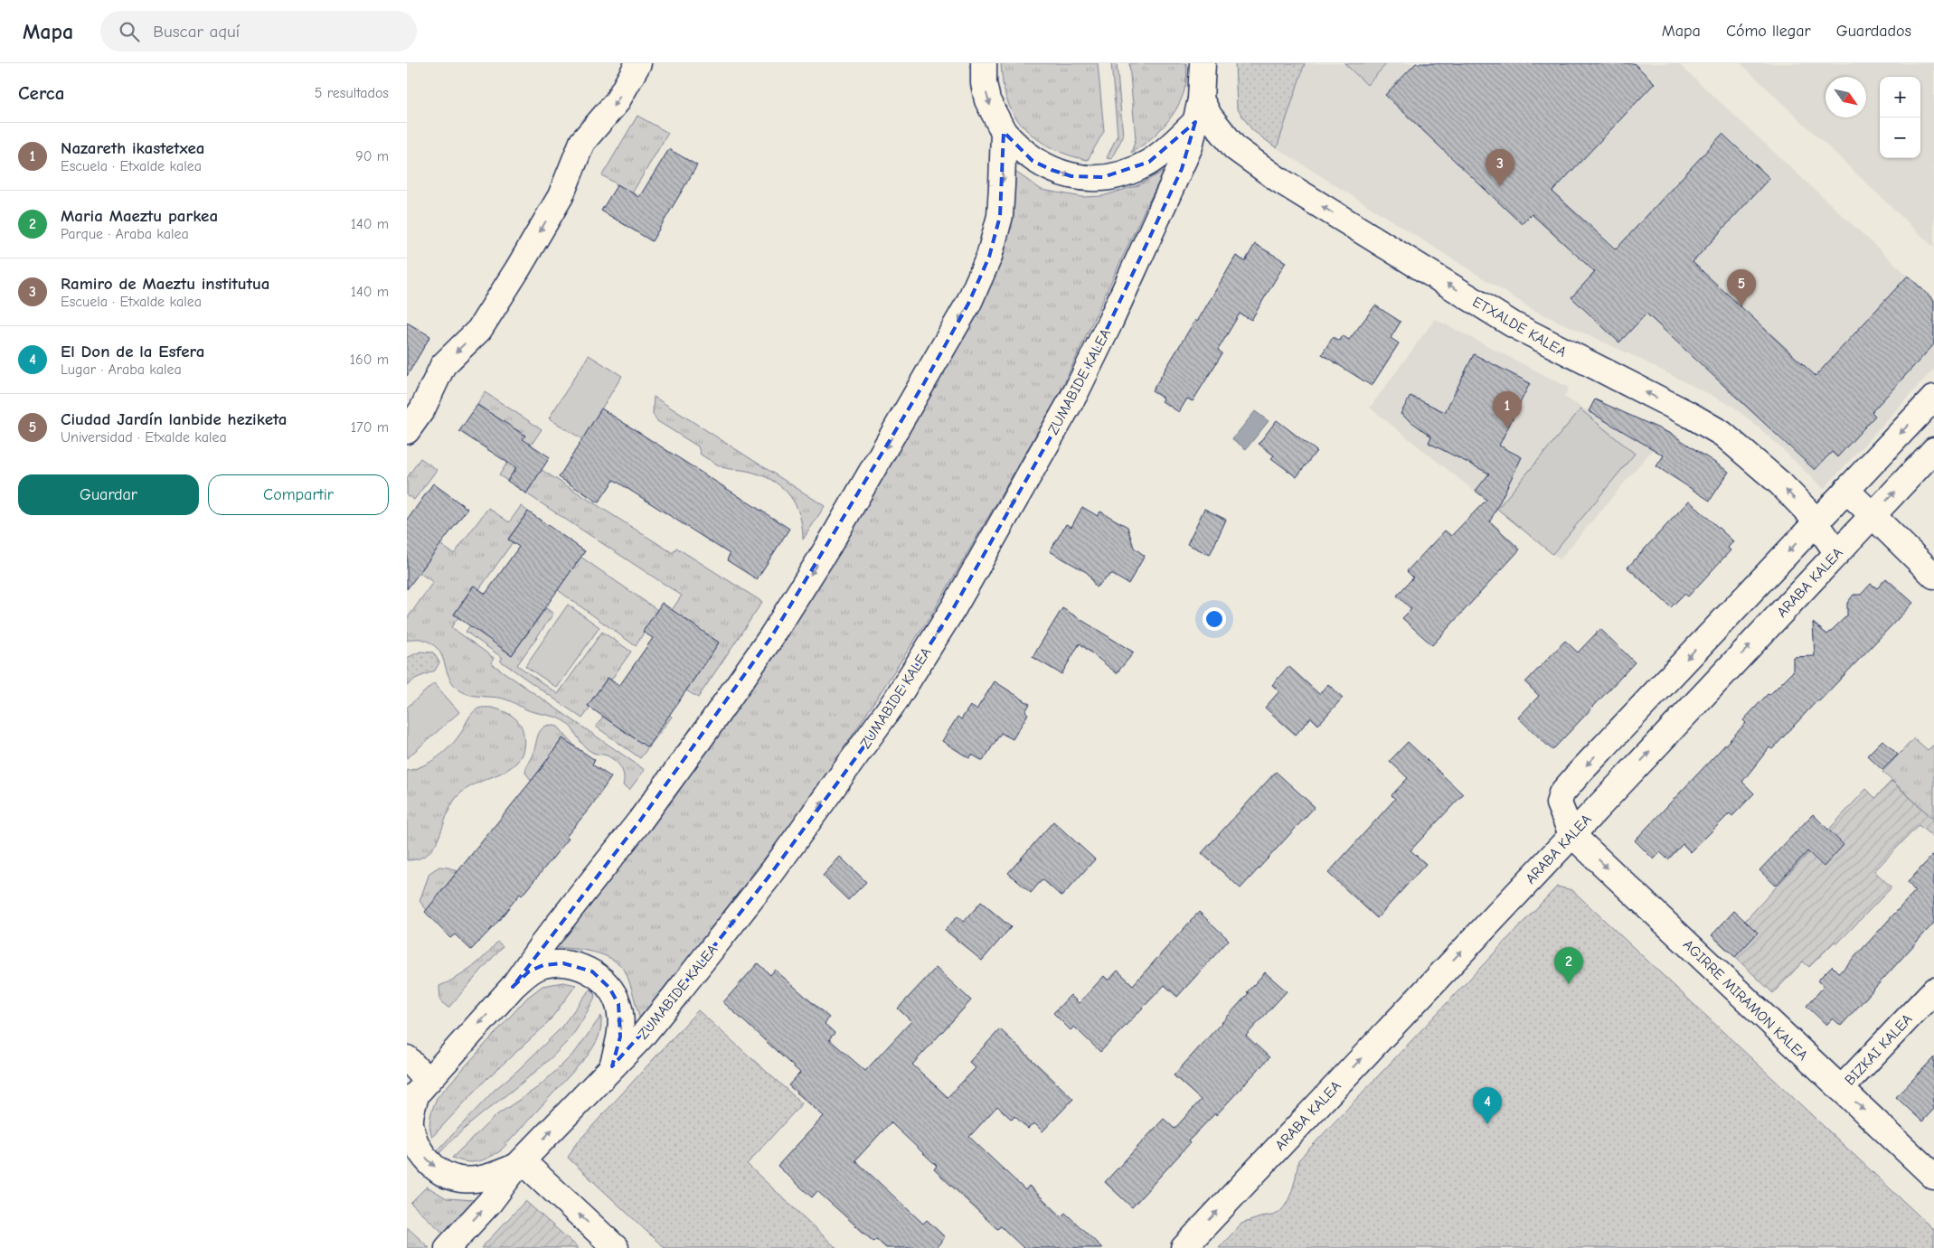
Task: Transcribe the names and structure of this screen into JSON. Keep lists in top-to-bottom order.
{
  "streets": {
    "street": [
      "ETXALDE KALEA",
      "ZUMABIDE KALEA",
      "ARABA KALEA",
      "AGIRRE MIRAMON KALEA",
      "BIZKAI KALEA"
    ]
  },
  "crossings": [
    ["ETXALDE KALEA", "ZUMABIDE KALEA"],
    ["ETXALDE KALEA", "ARABA KALEA"],
    ["ARABA KALEA", "AGIRRE MIRAMON KALEA"],
    ["AGIRRE MIRAMON KALEA", "BIZKAI KALEA"]
  ],
  "one_way": ["ETXALDE KALEA", "AGIRRE MIRAMON KALEA"],
  "north": "bottom right",
  "page": {
    "header": "Mapa",
    "search": "Buscar aquí",
    "nav": ["Mapa", "Cómo llegar", "Guardados"],
    "heading": ["Cerca", "5 resultados"],
    "map_buttons": ["+", "−"],
    "list": [
      {
        "mark": "1",
        "name": "Nazareth ikastetxea",
        "note": "Escuela · Etxalde kalea",
        "value": "90 m"
      },
      {
        "mark": "2",
        "name": "Maria Maeztu parkea",
        "note": "Parque · Araba kalea",
        "value": "140 m"
      },
      {
        "mark": "3",
        "name": "Ramiro de Maeztu institutua",
        "note": "Escuela · Etxalde kalea",
        "value": "140 m"
      },
      {
        "mark": "4",
        "name": "El Don de la Esfera",
        "note": "Lugar · Araba kalea",
        "value": "160 m"
      },
      {
        "mark": "5",
        "name": "Ciudad Jardín lanbide heziketa",
        "note": "Universidad · Etxalde kalea",
        "value": "170 m"
      }
    ],
    "pins": [
      "3",
      "5",
      "1",
      "2",
      "4"
    ],
    "buttons": ["Guardar", "Compartir"]
  }
}
